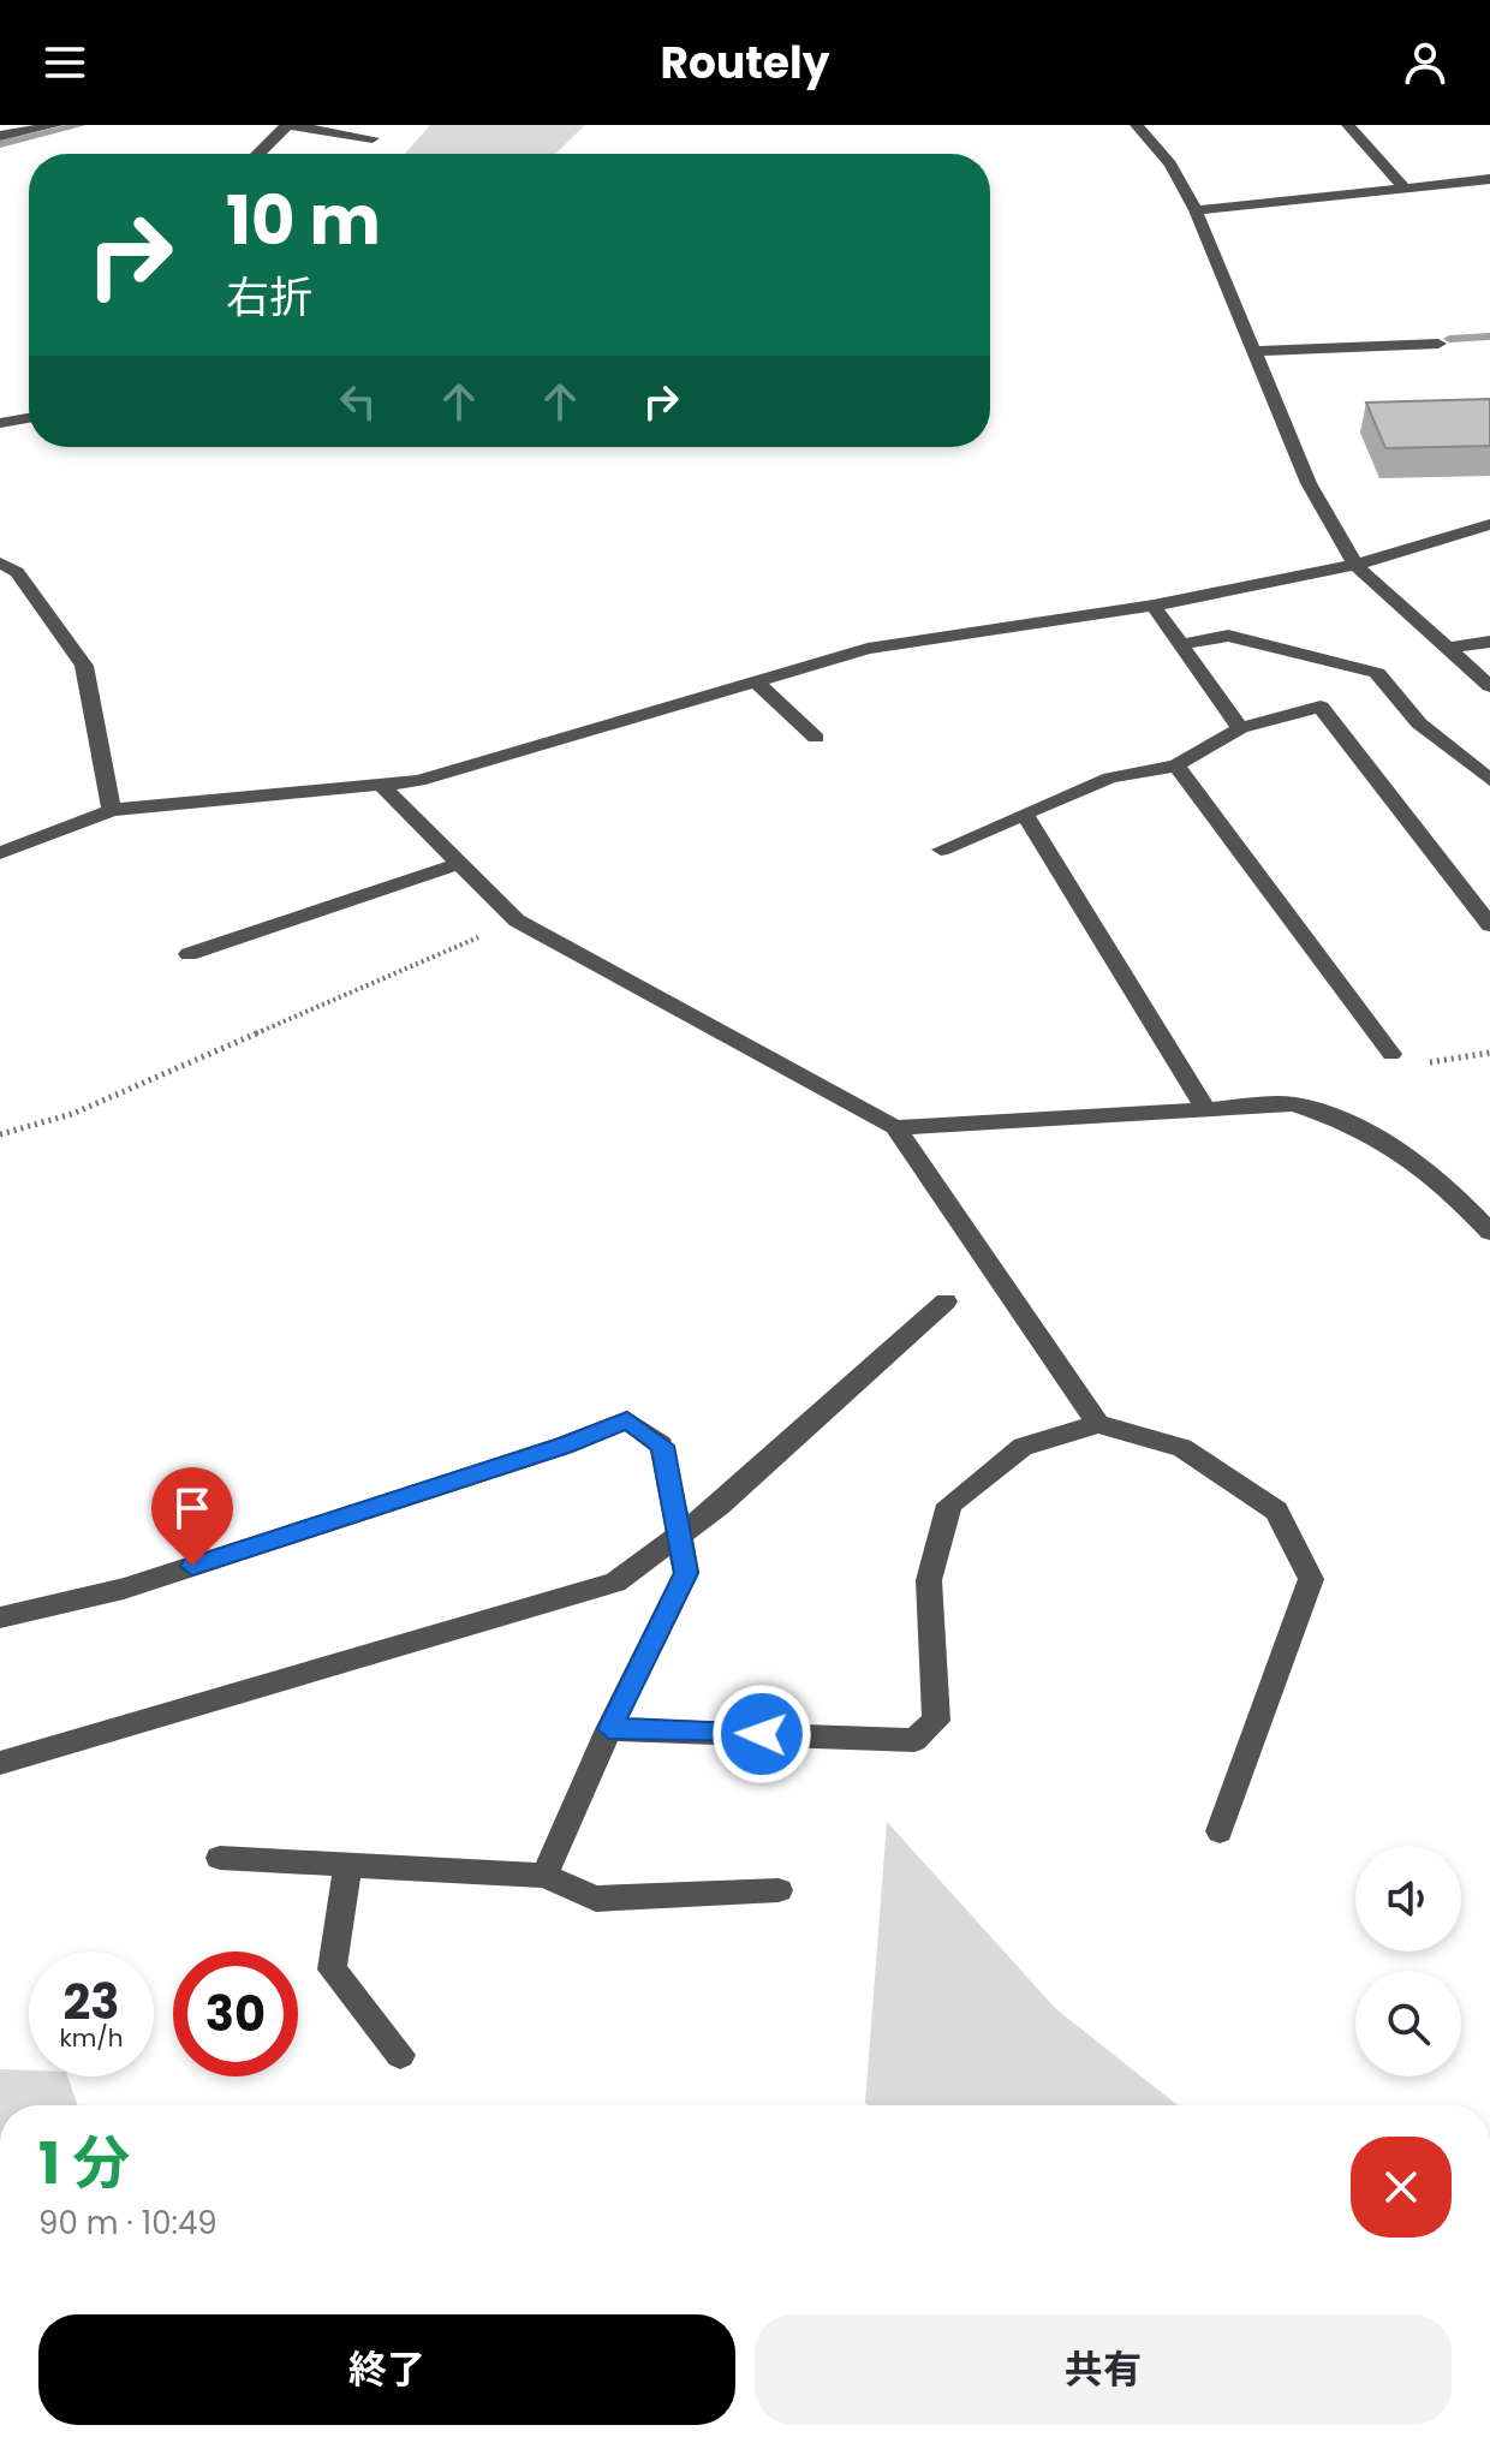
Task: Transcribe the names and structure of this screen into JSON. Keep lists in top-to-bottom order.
{
  "page": {
    "header": "Routely",
    "turn": ["10 m", "右折"],
    "speed": "23 km/h",
    "limit": "30",
    "heading": ["1 分", "90 m · 10:49"],
    "buttons": ["終了", "共有"]
  }
}
